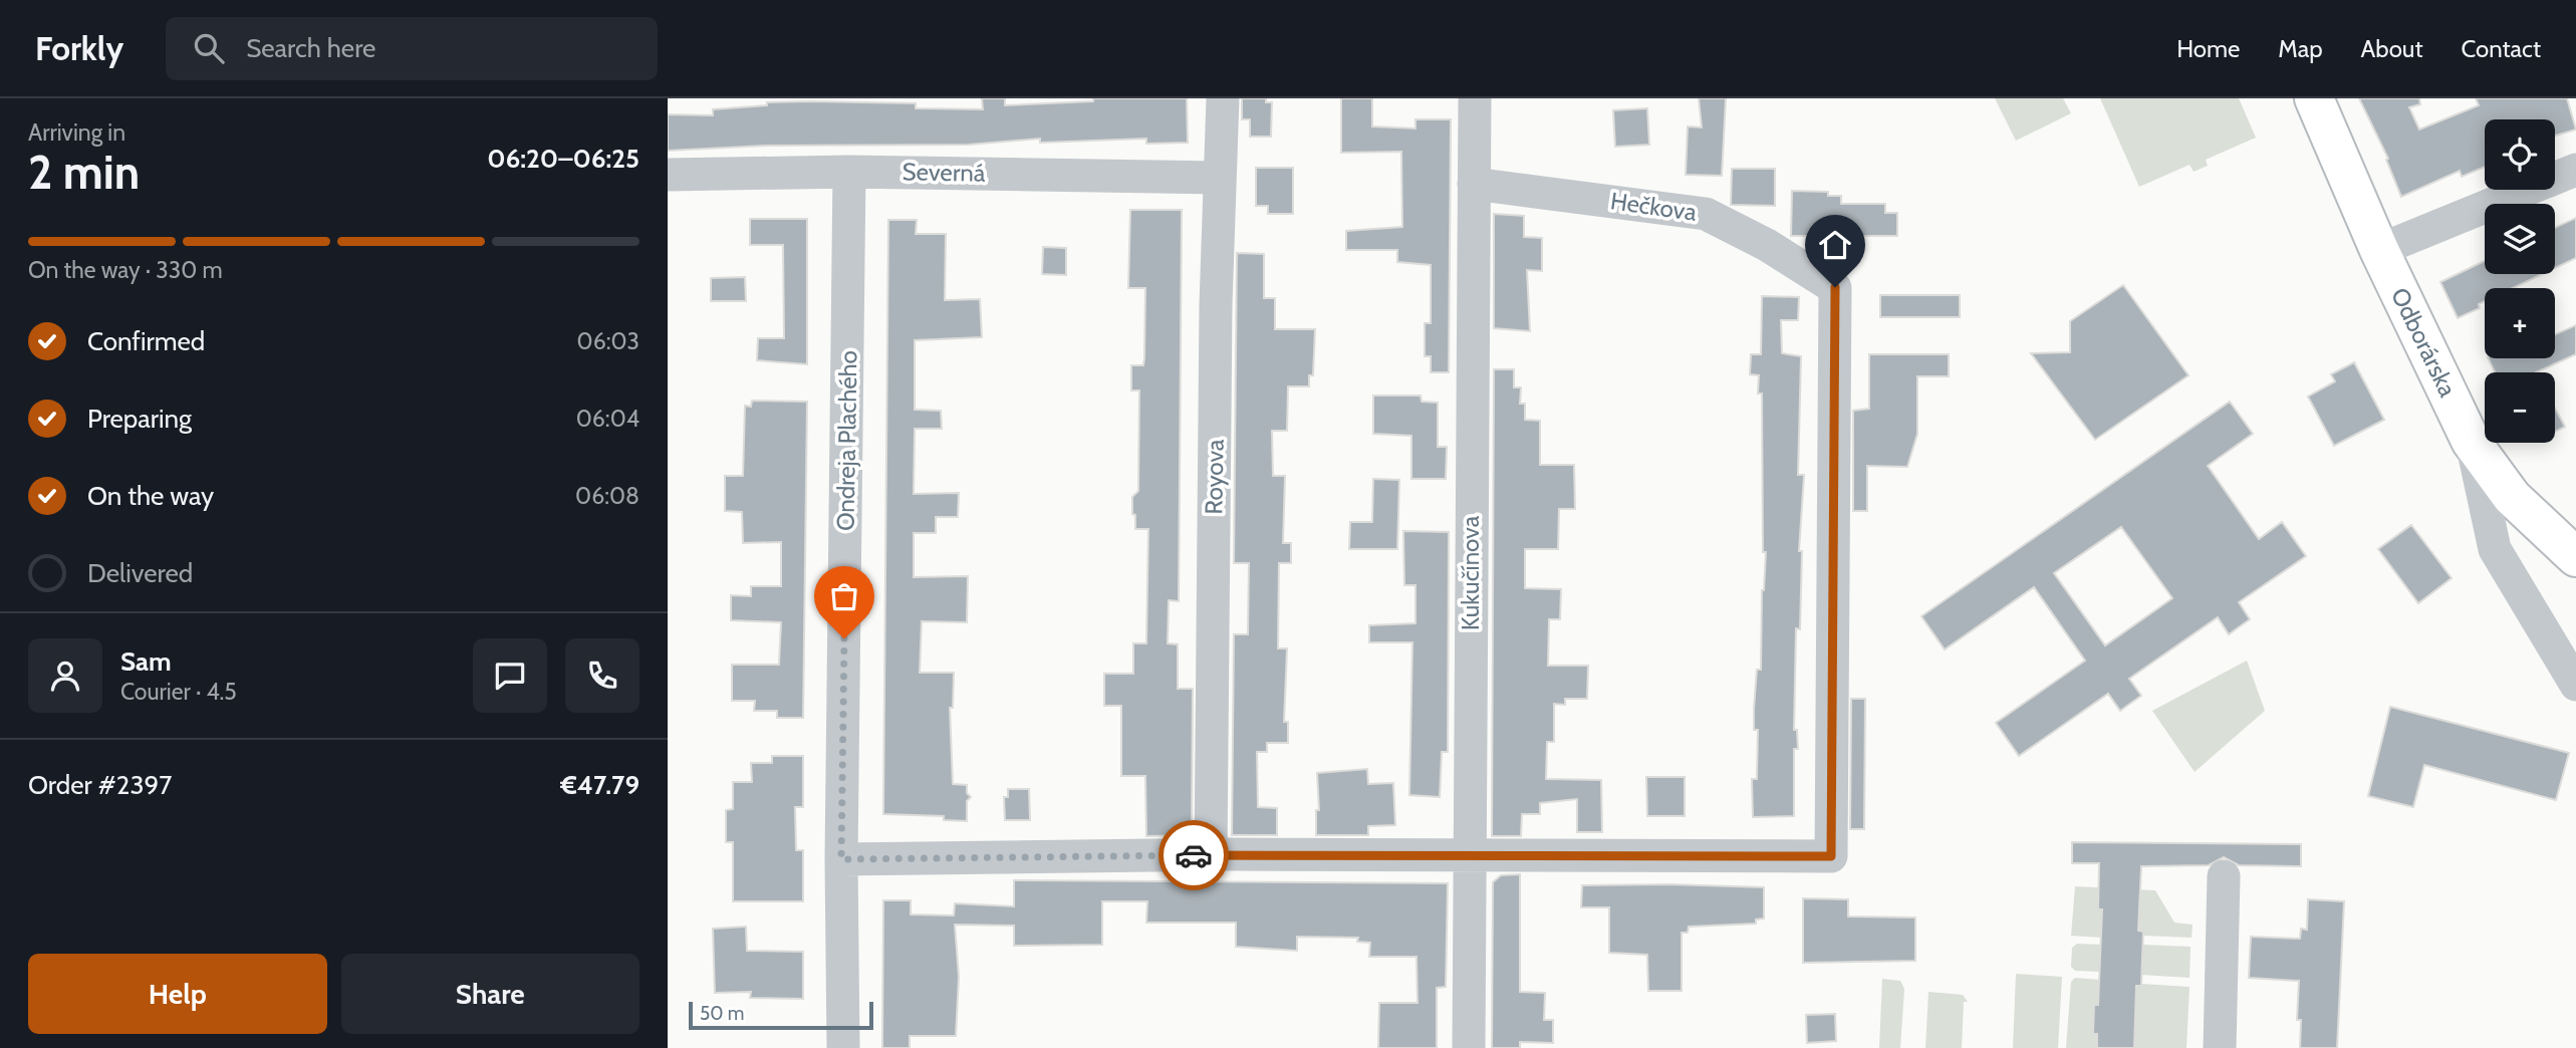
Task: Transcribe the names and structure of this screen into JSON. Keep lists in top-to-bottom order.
{
  "streets": {
    "main road": ["Odborárska"],
    "street": [
      "Severná",
      "Hečkova",
      "Ondreja Plachého",
      "Royova",
      "Kukučínova"
    ]
  },
  "crossings": [
    ["Severná", "Ondreja Plachého"],
    ["Severná", "Royova"],
    ["Hečkova", "Kukučínova"]
  ],
  "scale_bar": "50 m",
  "page": {
    "header": "Forkly",
    "search": "Search here",
    "nav": [
      "Home",
      "Map",
      "About",
      "Contact"
    ],
    "heading": ["2 min", "Arriving in", "06:20–06:25"],
    "panel": [
      "Sam",
      "Courier · 4.5",
      "Order #2397",
      "€47.79"
    ],
    "map_buttons": ["+", "−"],
    "bar": "On the way · 330 m",
    "list": [
      ["Confirmed", "06:03"],
      ["Preparing", "06:04"],
      ["On the way", "06:08"],
      "Delivered"
    ],
    "buttons": ["Help", "Share"],
    "scale": "50 m"
  }
}
